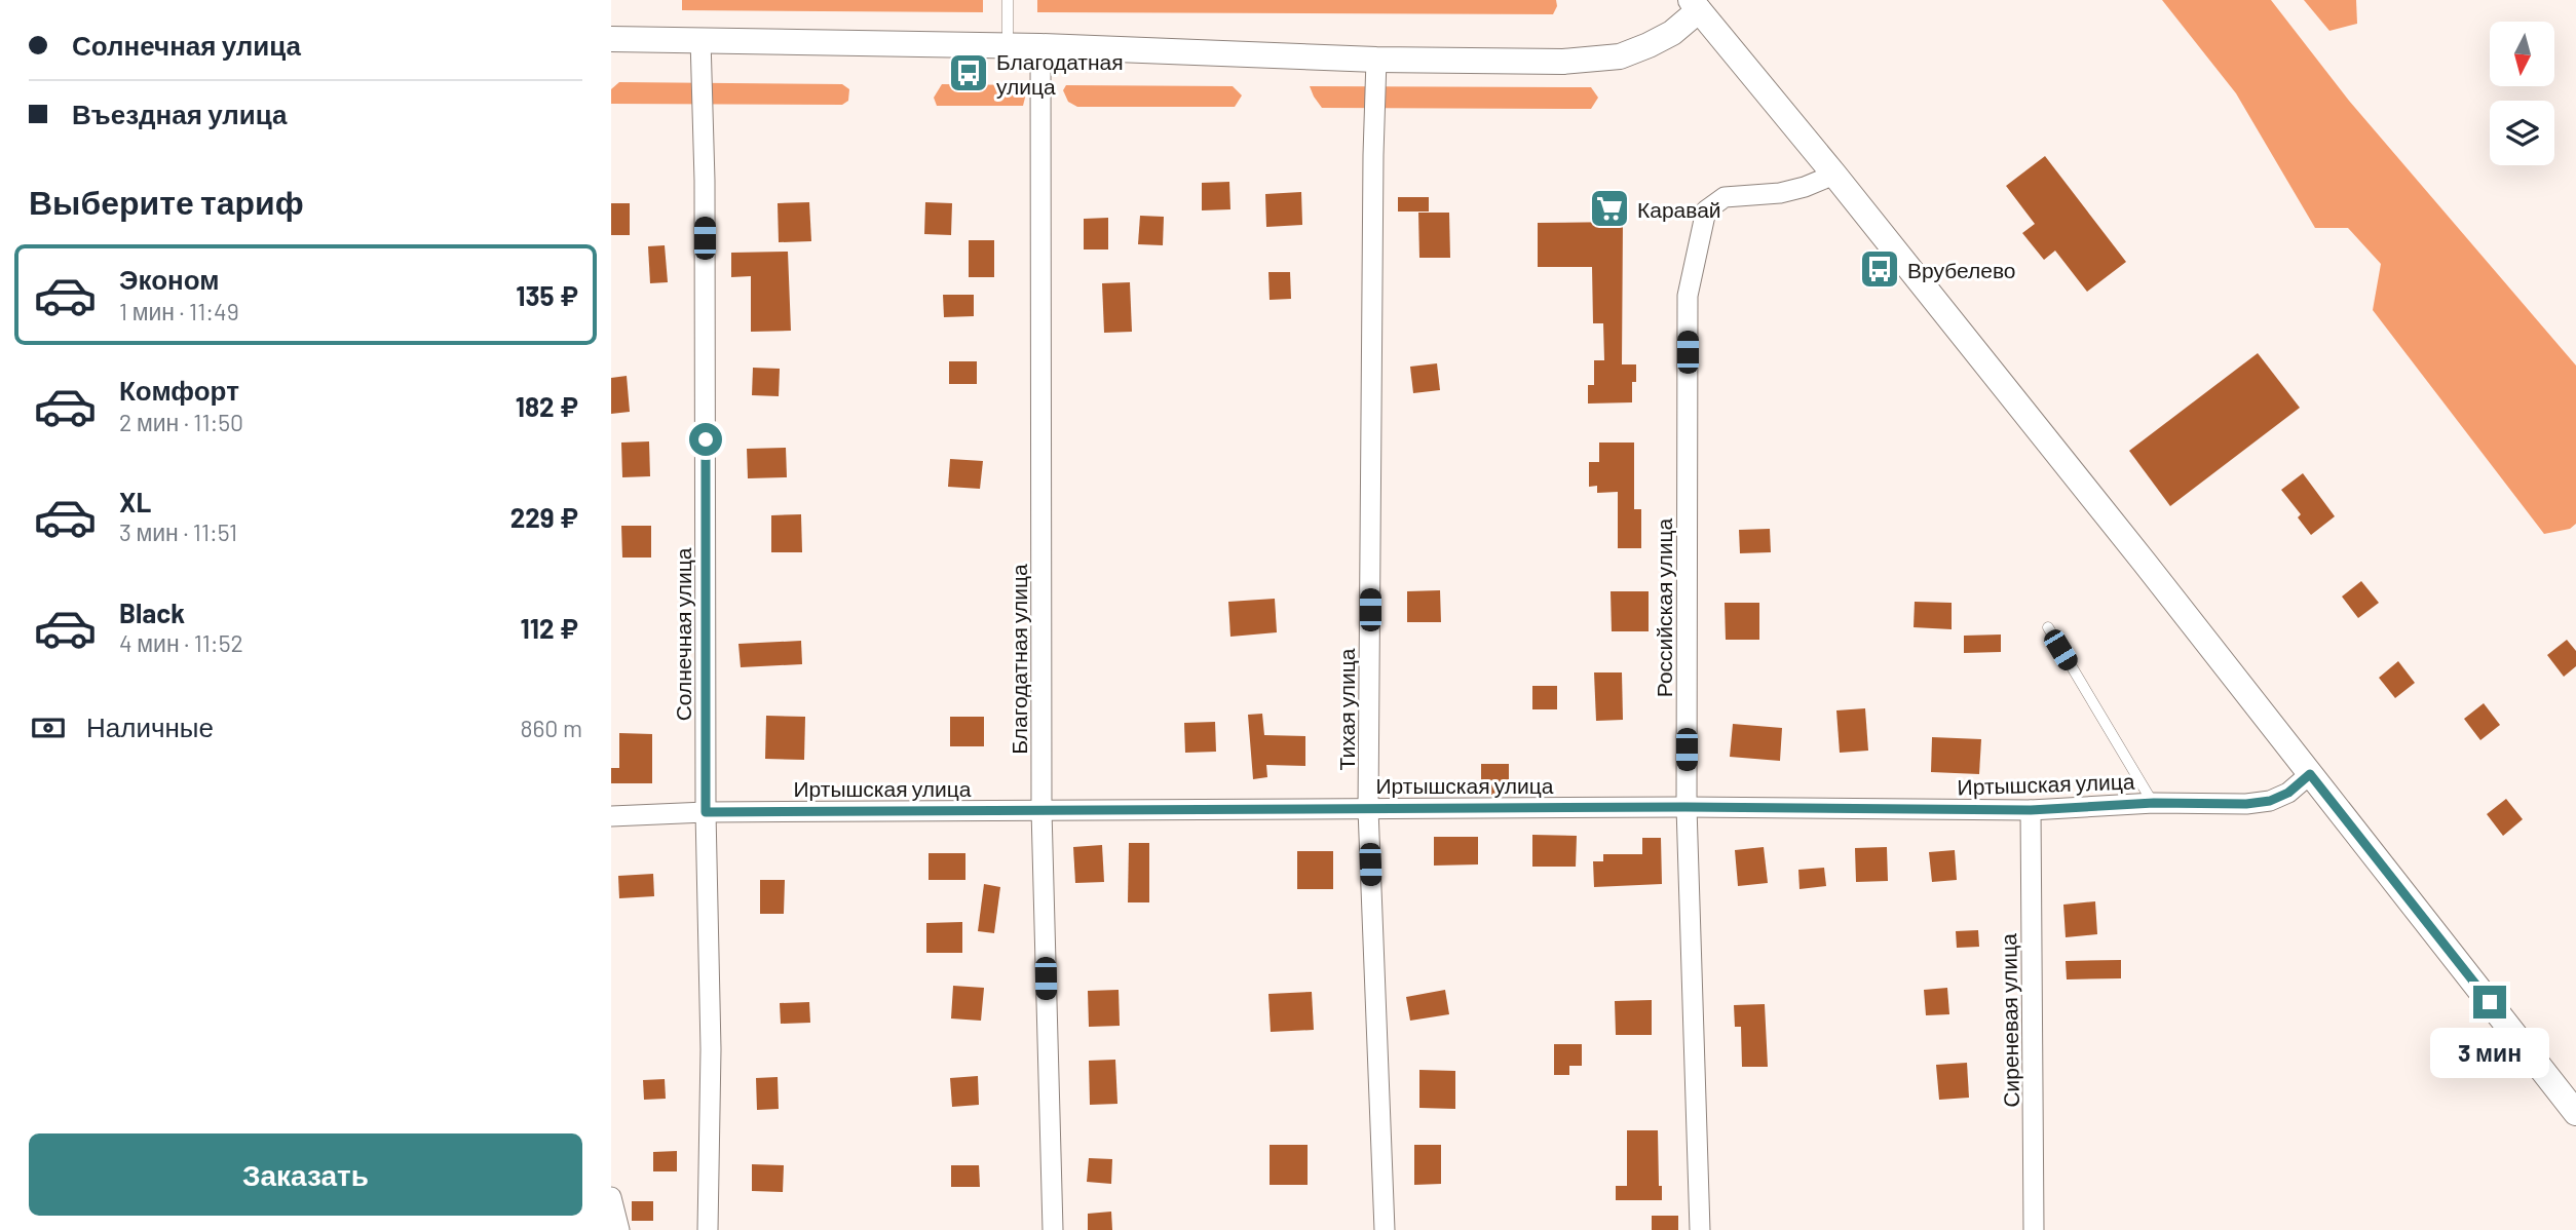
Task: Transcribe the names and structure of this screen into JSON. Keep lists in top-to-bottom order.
{
  "streets": {
    "street": [
      "Российская улица",
      "Солнечная улица",
      "Благодатная улица",
      "Тихая улица",
      "Иртышская улица",
      "Сиреневая улица"
    ]
  },
  "crossings": [
    ["Российская улица", "Иртышская улица"],
    ["Солнечная улица", "Иртышская улица"],
    ["Благодатная улица", "Иртышская улица"],
    ["Тихая улица", "Иртышская улица"],
    ["Иртышская улица", "Сиреневая улица"]
  ],
  "places": {
    "bus stop": ["Благодатная улица", "Врубелево"],
    "supermarket": ["Каравай"]
  },
  "north": "bottom",
  "page": {
    "banner": ["Солнечная улица", "Въездная улица"],
    "heading": "Выберите тариф",
    "list": [
      {
        "name": "Эконом",
        "note": "1 мин · 11:49",
        "value": "135 ₽"
      },
      {
        "name": "Комфорт",
        "note": "2 мин · 11:50",
        "value": "182 ₽"
      },
      {
        "name": "XL",
        "note": "3 мин · 11:51",
        "value": "229 ₽"
      },
      {
        "name": "Black",
        "note": "4 мин · 11:52",
        "value": "112 ₽"
      }
    ],
    "pay": ["Наличные", "860 m"],
    "bubble": "3 мин",
    "buttons": "Заказать"
  }
}
